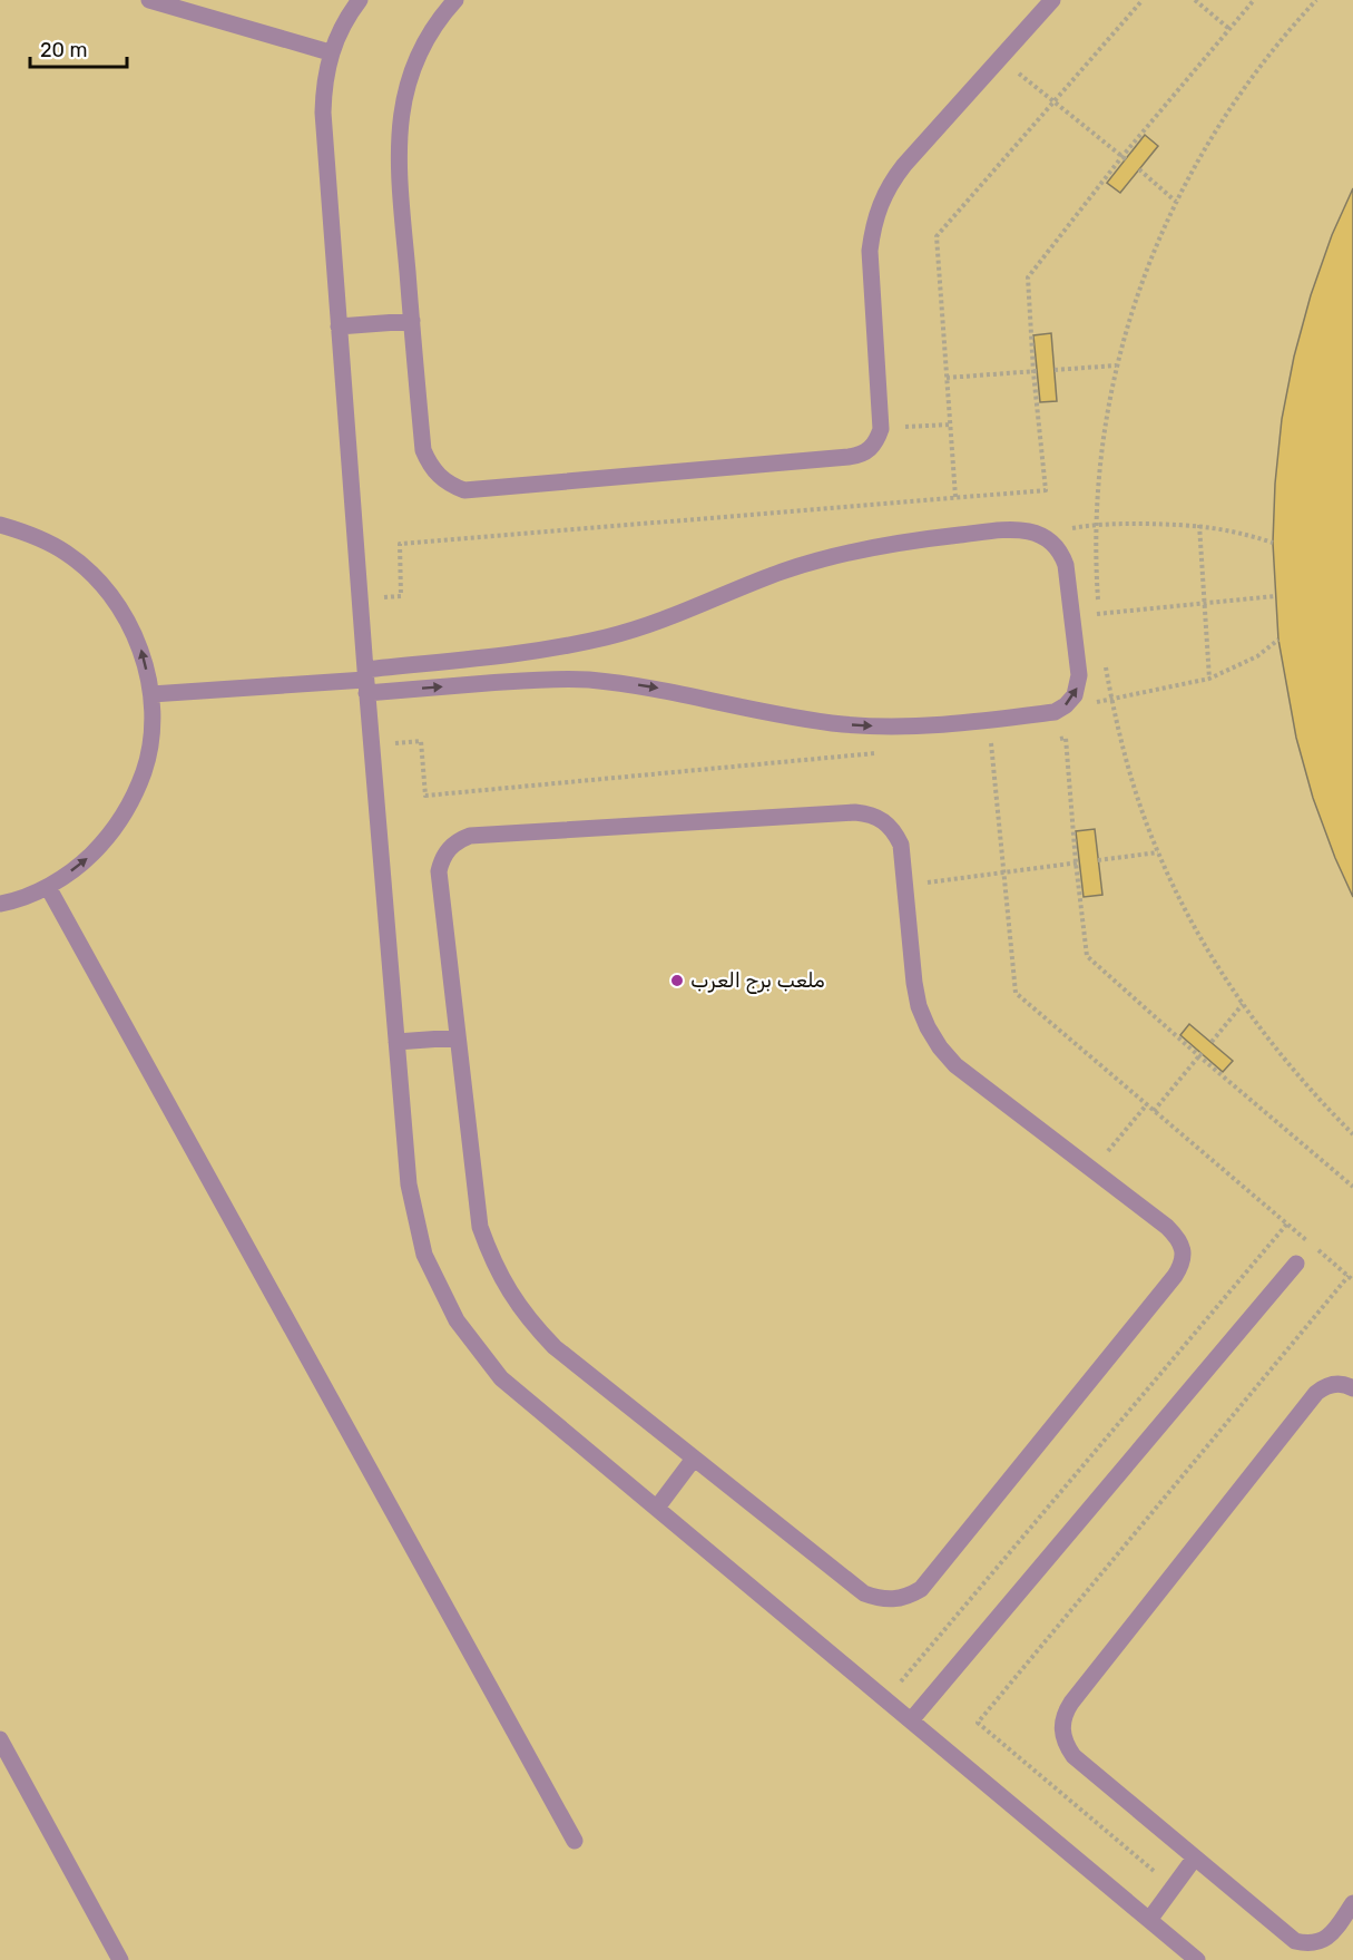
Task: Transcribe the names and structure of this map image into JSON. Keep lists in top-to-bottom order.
{
  "places": ["ملعب برج العرب"],
  "scale_bar": "20 m"
}
